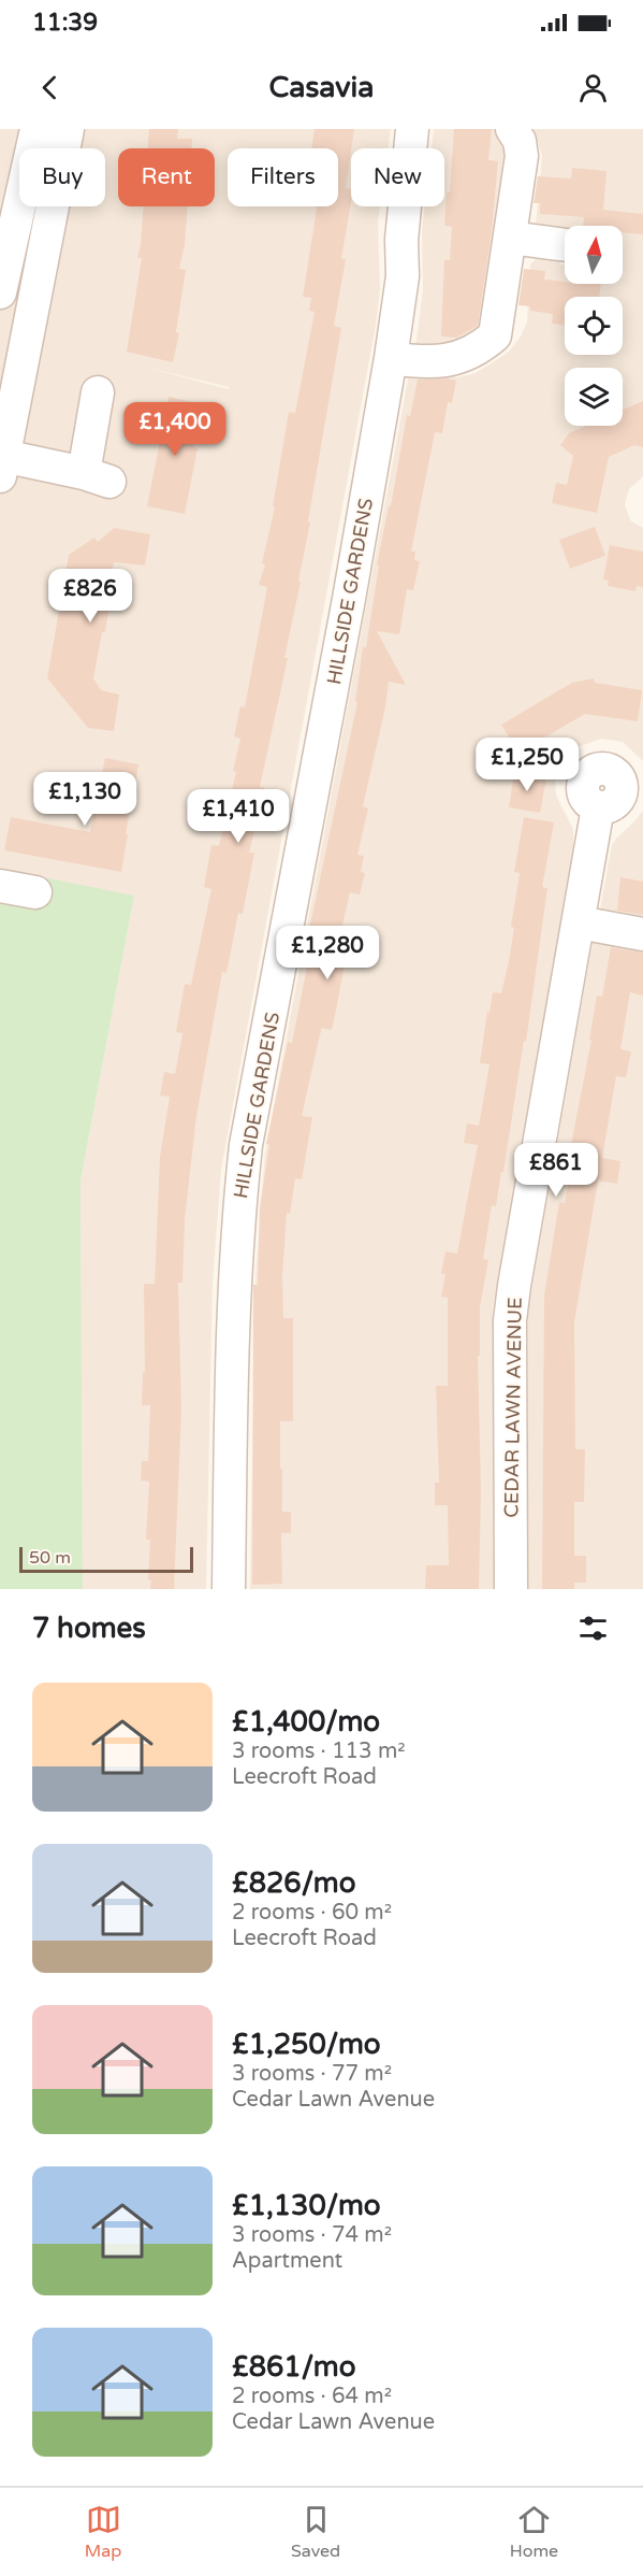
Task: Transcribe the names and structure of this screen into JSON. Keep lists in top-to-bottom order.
{
  "streets": {
    "street": ["HILLSIDE GARDENS", "CEDAR LAWN AVENUE"]
  },
  "scale_bar": "50 m",
  "north": "top",
  "page": {
    "status": "11:39",
    "header": "Casavia",
    "chip": [
      "Buy",
      "Rent",
      "Filters",
      "New"
    ],
    "price": [
      "£1,400",
      "£826",
      "£1,250",
      "£1,130",
      "£1,410",
      "£1,280",
      "£861"
    ],
    "scale": "50 m",
    "heading": "7 homes",
    "list": [
      {
        "name": "£1,400/mo",
        "note": "3 rooms · 113 m² · Leecroft Road"
      },
      {
        "name": "£826/mo",
        "note": "2 rooms · 60 m² · Leecroft Road"
      },
      {
        "name": "£1,250/mo",
        "note": "3 rooms · 77 m² · Cedar Lawn Avenue"
      },
      {
        "name": "£1,130/mo",
        "note": "3 rooms · 74 m² · Apartment"
      },
      {
        "name": "£861/mo",
        "note": "2 rooms · 64 m² · Cedar Lawn Avenue"
      }
    ],
    "tabs": ["Map", "Saved", "Home"]
  }
}
